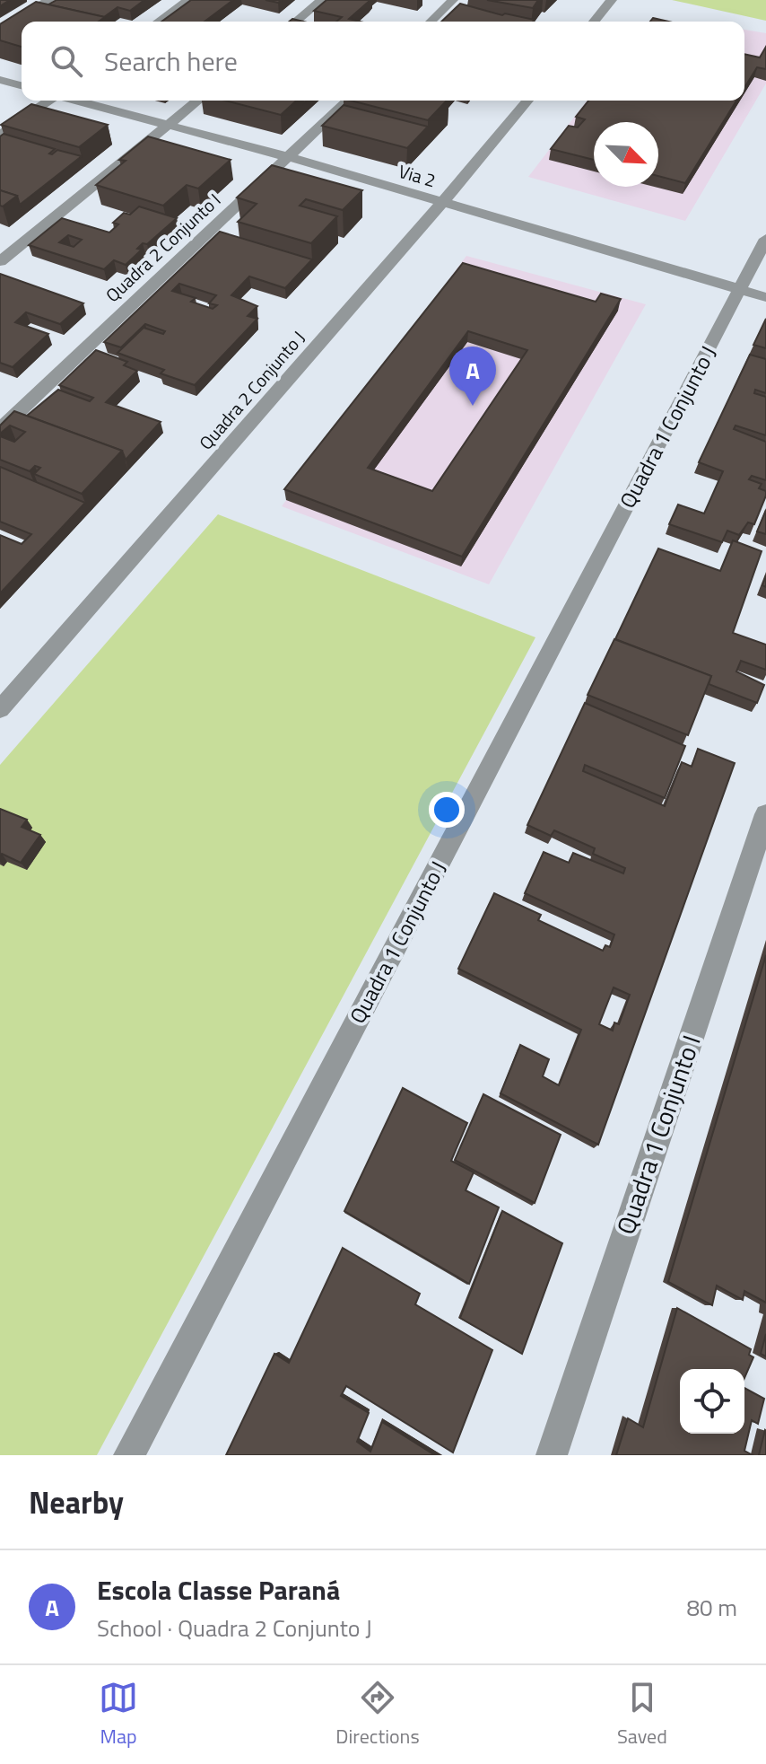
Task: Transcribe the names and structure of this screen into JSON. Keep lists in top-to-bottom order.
{
  "streets": {
    "street": [
      "Via 2",
      "Quadra 2 Conjunto I",
      "Quadra 2 Conjunto J",
      "Quadra 1 Conjunto J",
      "Quadra 1 Conjunto I"
    ]
  },
  "crossings": [
    ["Via 2", "Quadra 2 Conjunto I"],
    ["Via 2", "Quadra 2 Conjunto J"],
    ["Via 2", "Quadra 1 Conjunto J"]
  ],
  "north": "bottom right",
  "page": {
    "search": "Search here",
    "pins": "A",
    "heading": "Nearby",
    "list": [
      {
        "mark": "A",
        "name": "Escola Classe Paraná",
        "note": "School · Quadra 2 Conjunto J",
        "value": "80 m"
      }
    ],
    "nav": ["Map", "Directions", "Saved"]
  }
}
